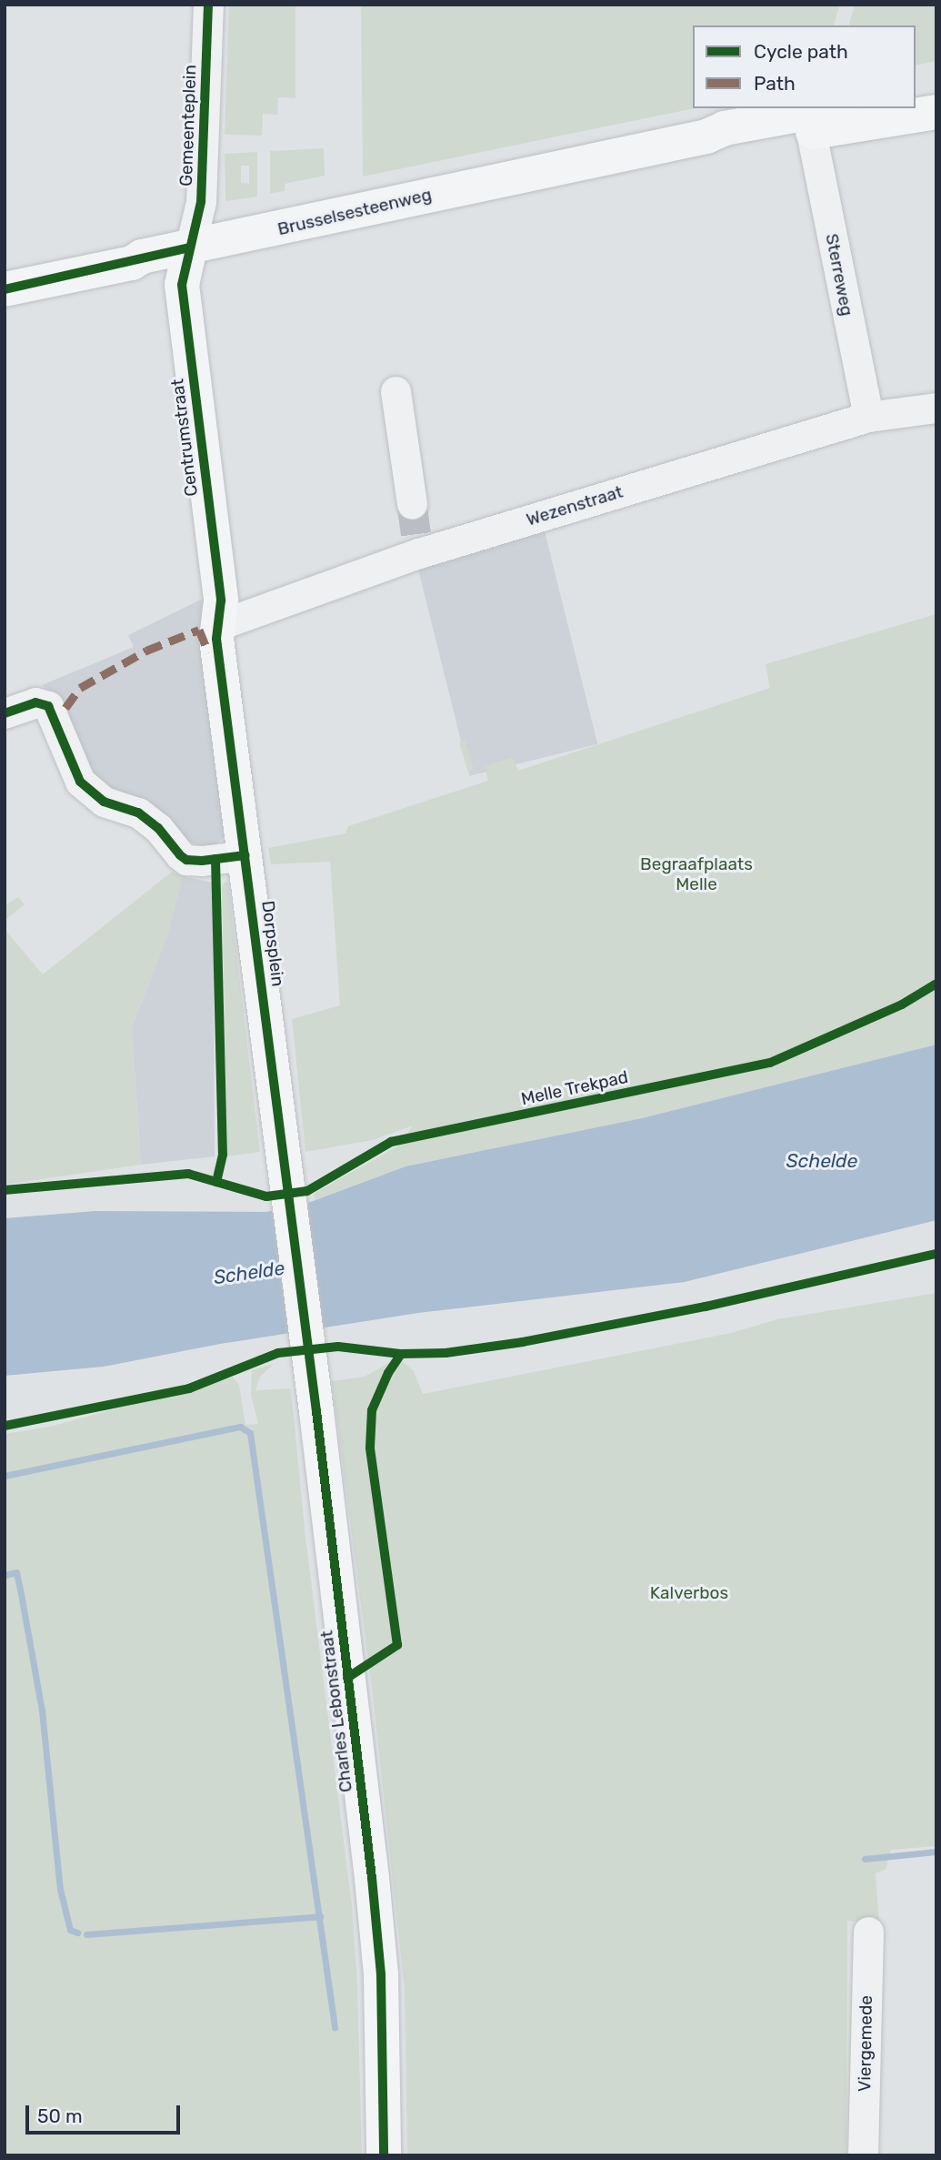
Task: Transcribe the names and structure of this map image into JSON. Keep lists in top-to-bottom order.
{
  "streets": {
    "main road": [
      "Brusselsesteenweg",
      "Centrumstraat",
      "Dorpsplein",
      "Charles Lebonstraat"
    ],
    "street": [
      "Gemeenteplein",
      "Sterreweg",
      "Wezenstraat",
      "Viergemede"
    ],
    "cycle path": ["Melle Trekpad"]
  },
  "crossings": [
    ["Gemeenteplein", "Brusselsesteenweg"],
    ["Gemeenteplein", "Centrumstraat"],
    ["Brusselsesteenweg", "Sterreweg"],
    ["Brusselsesteenweg", "Centrumstraat"],
    ["Sterreweg", "Wezenstraat"],
    ["Centrumstraat", "Wezenstraat"],
    ["Centrumstraat", "Dorpsplein"],
    ["Wezenstraat", "Dorpsplein"],
    ["Dorpsplein", "Charles Lebonstraat"]
  ],
  "water": ["Schelde"],
  "parks": ["Begraafplaats Melle", "Kalverbos"],
  "legend": ["Cycle path", "Path"],
  "scale_bar": "50 m"
}
